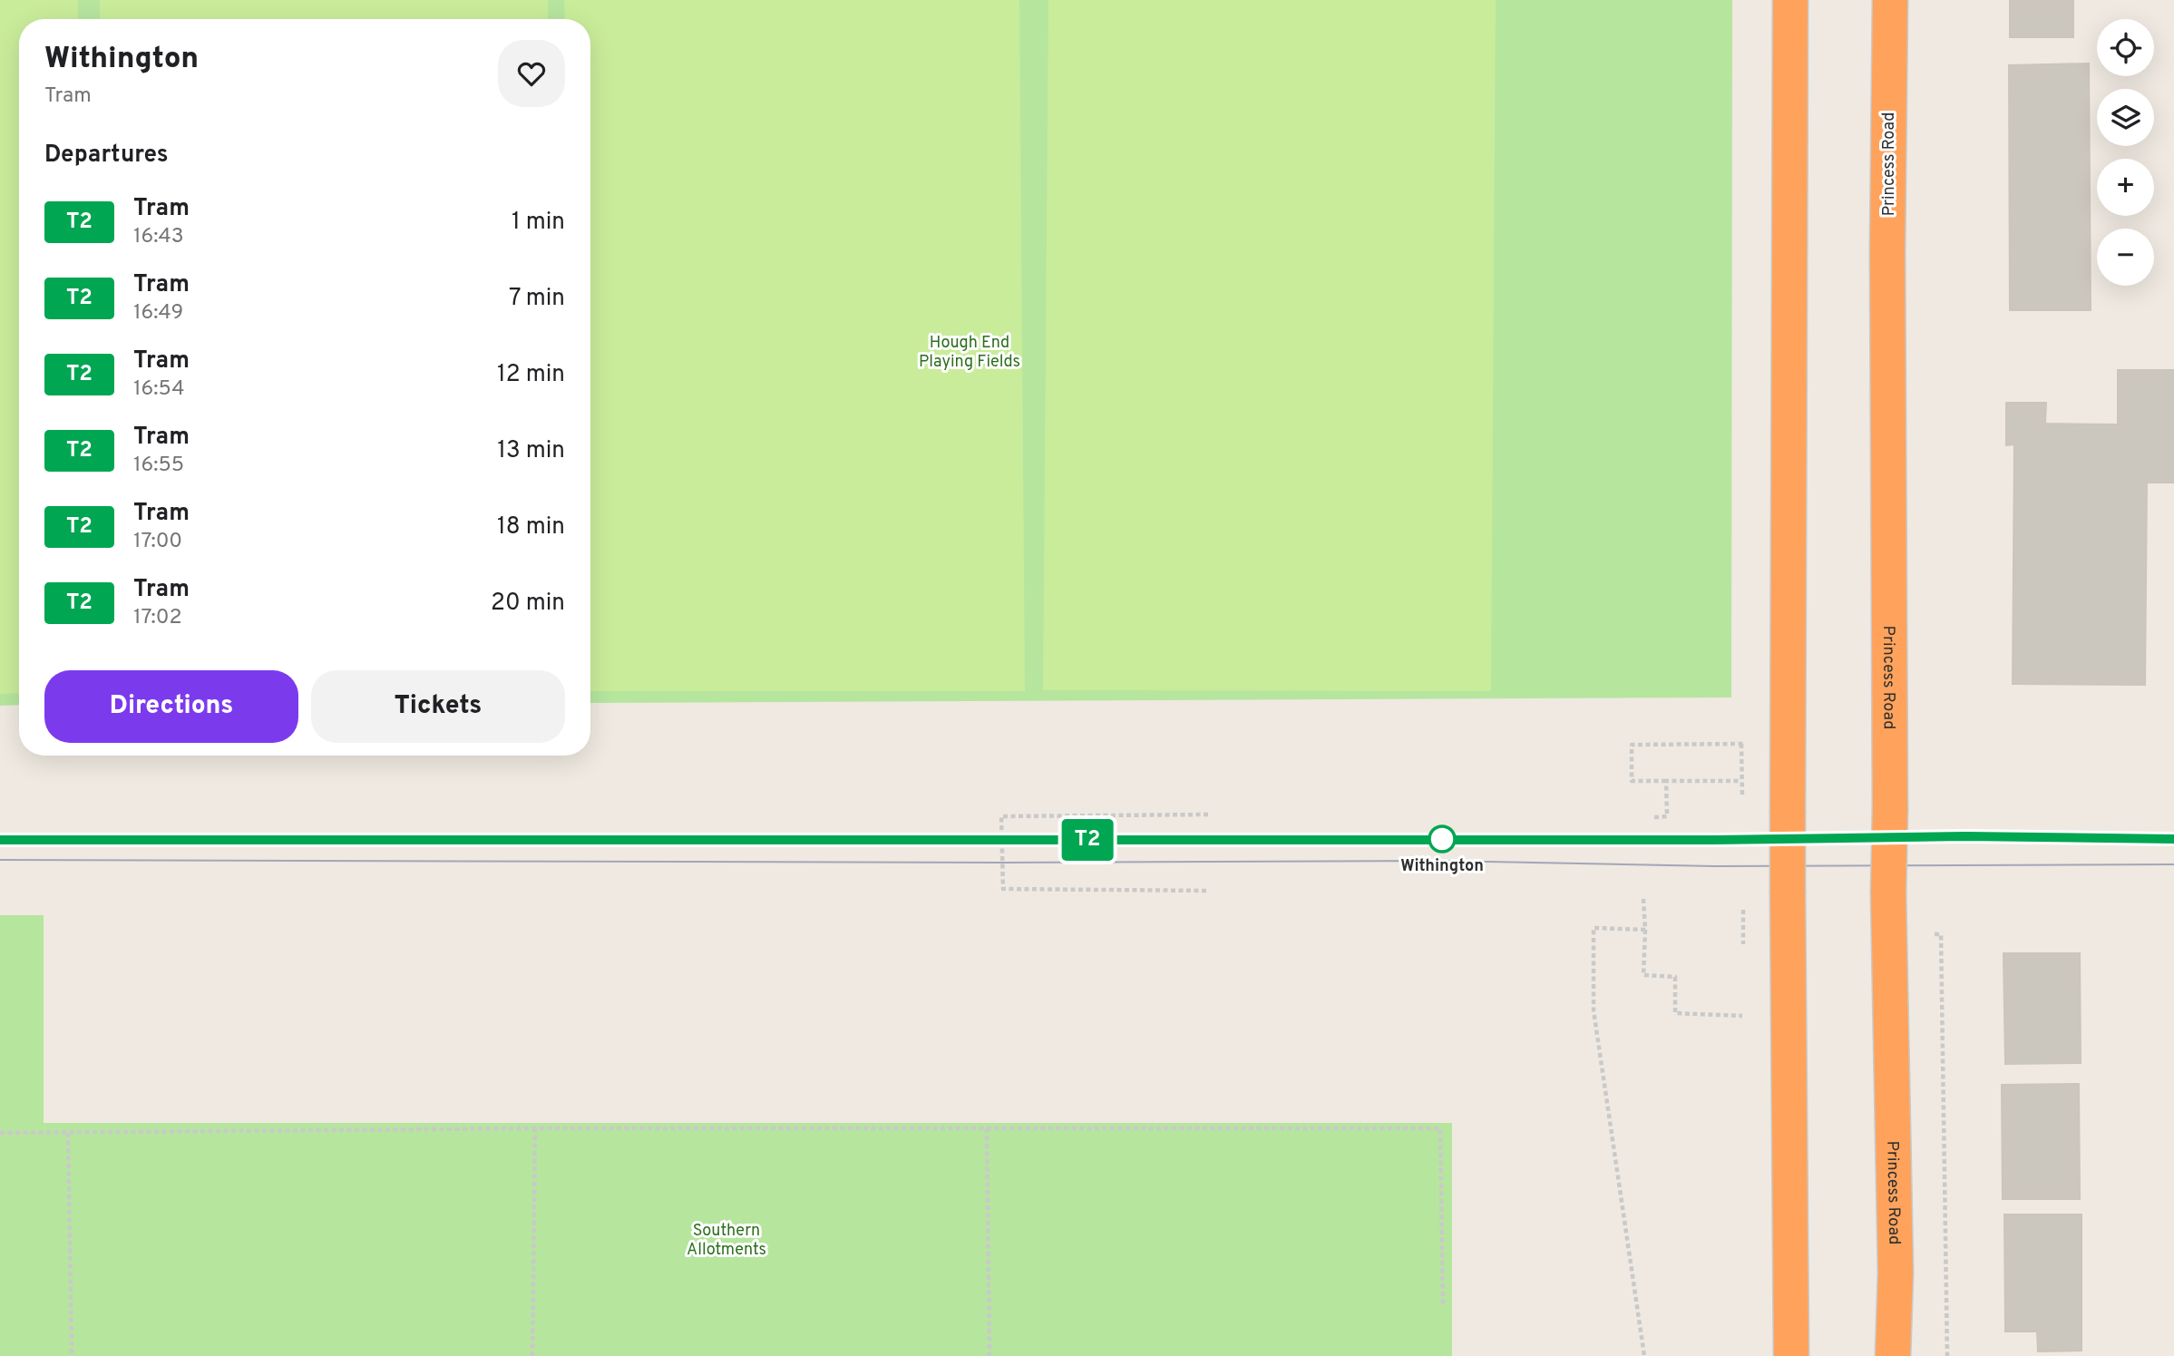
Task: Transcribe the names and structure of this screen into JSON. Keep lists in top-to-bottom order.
{
  "streets": {
    "highway": ["Princess Road"]
  },
  "parks": ["Hough End Playing Fields", "Southern Allotments"],
  "places": ["Withington"],
  "lines": ["tram line T2"],
  "page": {
    "on_map": "T2",
    "map_buttons": ["+", "−"],
    "heading": [
      ["Withington", "Tram"],
      "Departures"
    ],
    "list": [
      {
        "mark": "T2",
        "name": "Tram",
        "note": "16:43",
        "value": "1 min"
      },
      {
        "mark": "T2",
        "name": "Tram",
        "note": "16:49",
        "value": "7 min"
      },
      {
        "mark": "T2",
        "name": "Tram",
        "note": "16:54",
        "value": "12 min"
      },
      {
        "mark": "T2",
        "name": "Tram",
        "note": "16:55",
        "value": "13 min"
      },
      {
        "mark": "T2",
        "name": "Tram",
        "note": "17:00",
        "value": "18 min"
      },
      {
        "mark": "T2",
        "name": "Tram",
        "note": "17:02",
        "value": "20 min"
      }
    ],
    "buttons": ["Directions", "Tickets"]
  }
}
